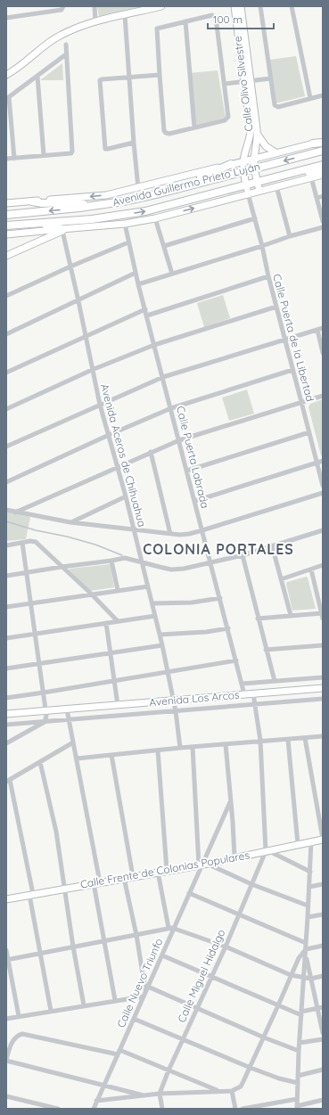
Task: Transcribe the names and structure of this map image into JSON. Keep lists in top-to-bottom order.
{
  "streets": {
    "main road": ["Avenida Guillermo Prieto Luján"],
    "street": [
      "Calle Olivo Silvestre",
      "Calle Puerta de la Libertad",
      "Avenida Aceros de Chihuahua",
      "Calle Puerta Labrada",
      "Avenida Los Arcos",
      "Calle Frente de Colonias Populares",
      "Calle Miguel Hidalgo",
      "Calle Nuevo Triunfo"
    ]
  },
  "crossings": [
    ["Calle Olivo Silvestre", "Avenida Guillermo Prieto Luján"],
    ["Calle Olivo Silvestre", "Calle Puerta de la Libertad"],
    ["Avenida Guillermo Prieto Luján", "Calle Puerta de la Libertad"],
    ["Avenida Guillermo Prieto Luján", "Avenida Aceros de Chihuahua"],
    ["Avenida Guillermo Prieto Luján", "Calle Puerta Labrada"],
    ["Avenida Aceros de Chihuahua", "Avenida Los Arcos"],
    ["Calle Puerta Labrada", "Avenida Los Arcos"],
    ["Calle Frente de Colonias Populares", "Calle Miguel Hidalgo"],
    ["Calle Frente de Colonias Populares", "Calle Nuevo Triunfo"]
  ],
  "districts": ["COLONIA PORTALES"],
  "scale_bar": "100 m"
}
